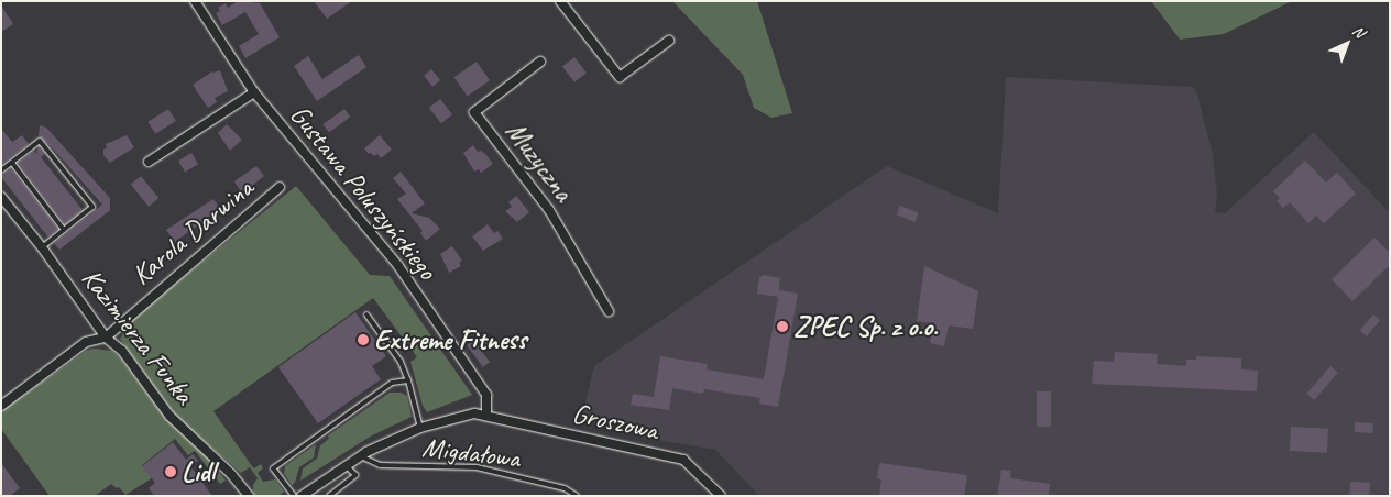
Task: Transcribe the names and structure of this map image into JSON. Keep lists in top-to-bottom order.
{
  "streets": {
    "street": [
      "Muzyczna",
      "Gustawa Poluszyńskiego",
      "Karola Darwina",
      "Kazimierza Funka",
      "Groszowa"
    ],
    "lane": ["Migdałowa"]
  },
  "crossings": [
    ["Gustawa Poluszyńskiego", "Groszowa"],
    ["Karola Darwina", "Kazimierza Funka"]
  ],
  "places": ["ZPEC Sp. z o.o.", "Extreme Fitness", "Lidl"],
  "north": "top right"
}
